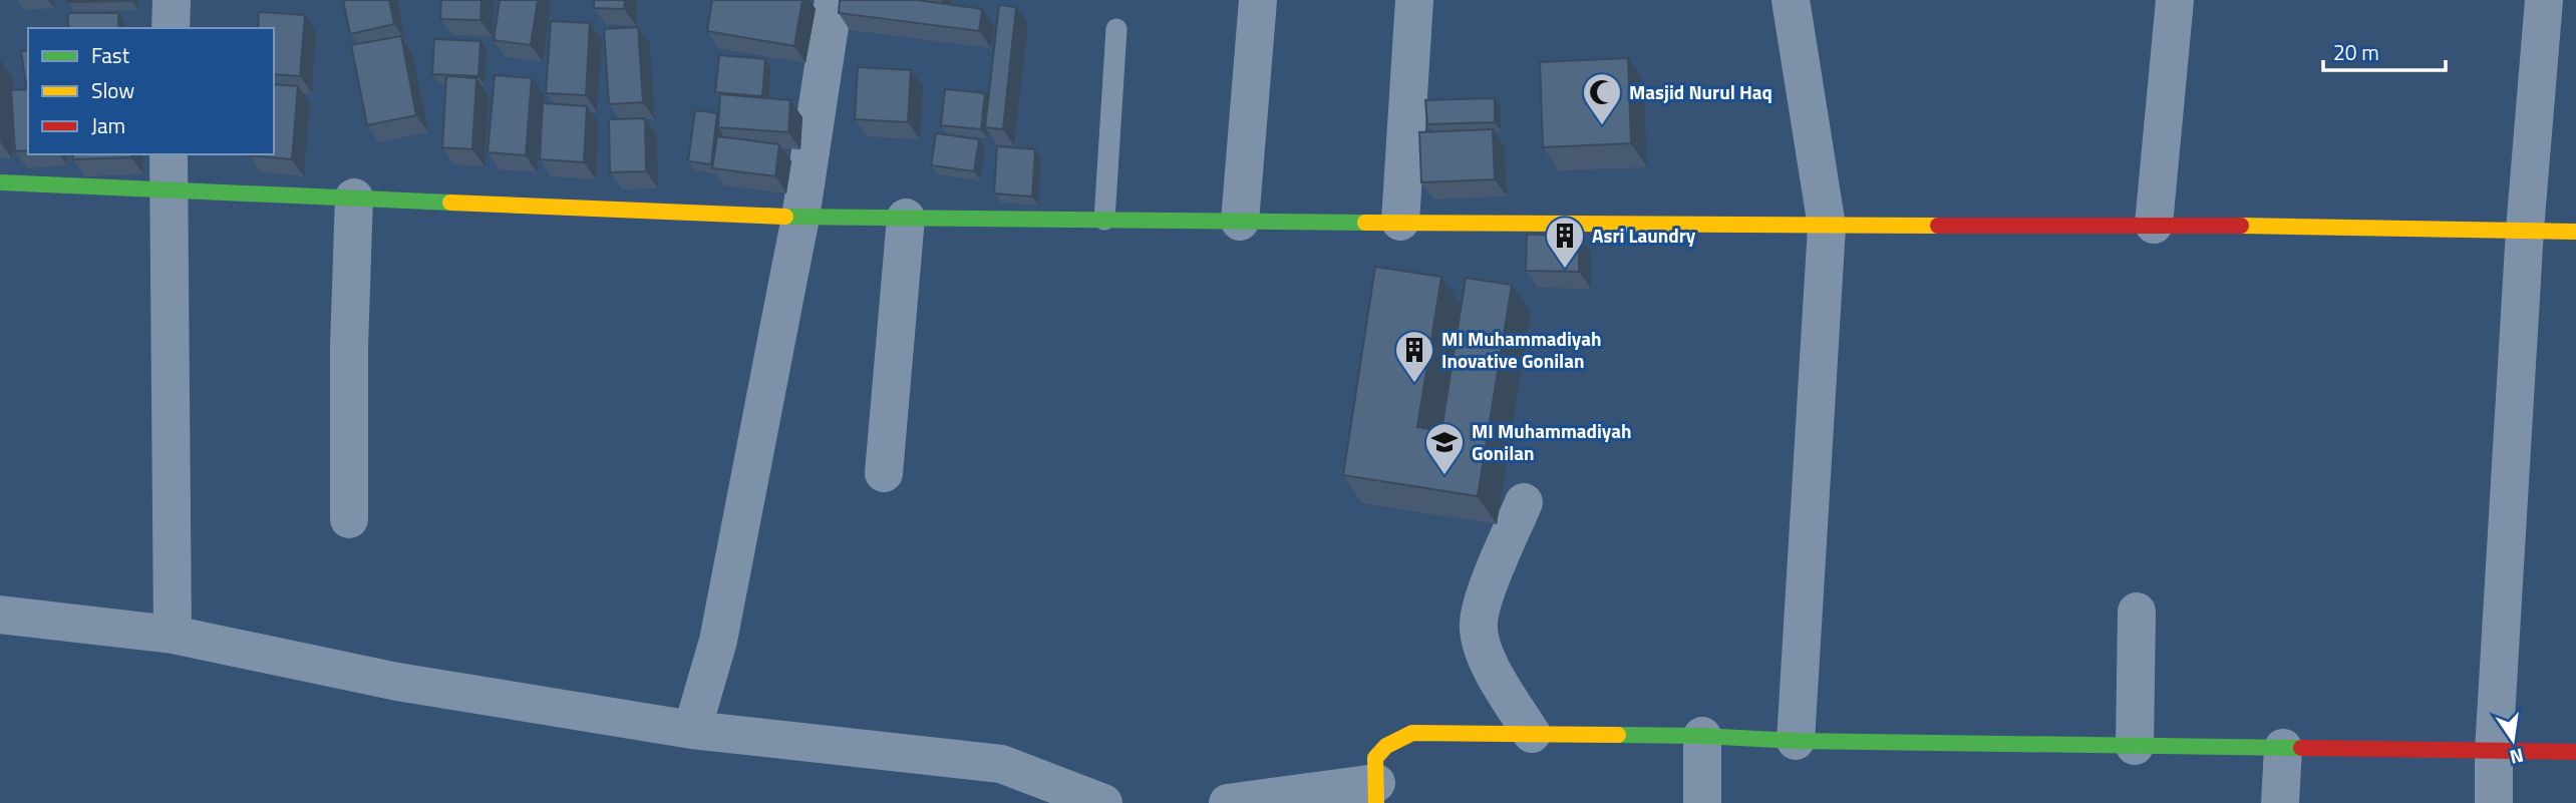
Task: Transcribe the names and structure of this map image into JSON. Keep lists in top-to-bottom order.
{
  "places": {
    "mosque": ["Masjid Nurul Haq"],
    "building": ["Asri Laundry", "MI Muhammadiyah Inovative Gonilan"],
    "school or university": ["MI Muhammadiyah Gonilan"]
  },
  "legend": ["Fast", "Slow", "Jam"],
  "scale_bar": "20 m",
  "north": "bottom"
}
